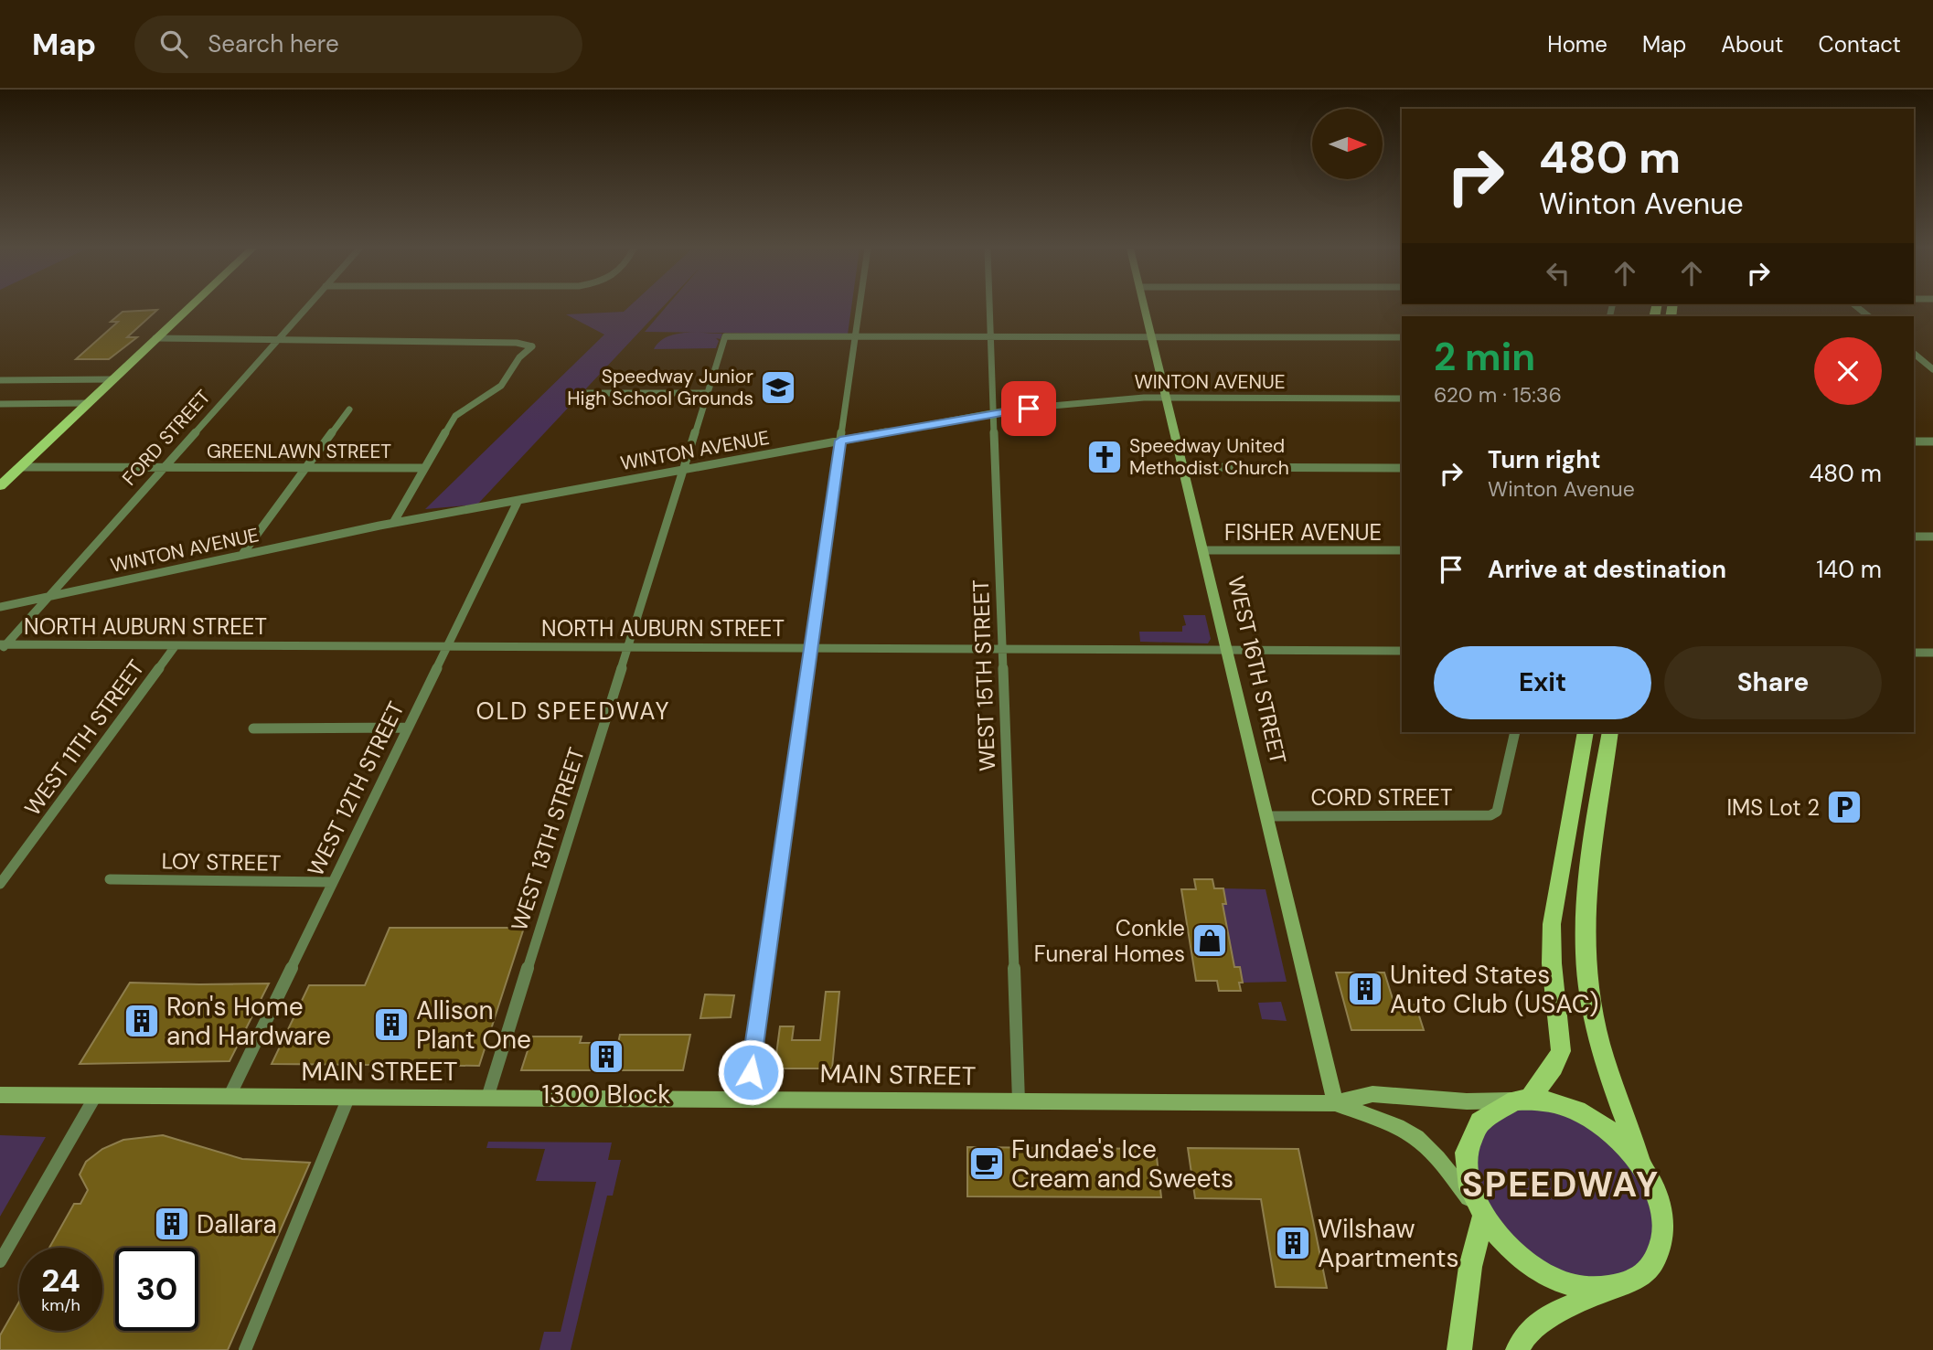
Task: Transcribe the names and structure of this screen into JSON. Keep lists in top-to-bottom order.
{
  "streets": {
    "street": [
      "WINTON AVENUE",
      "FORD STREET",
      "GREENLAWN STREET",
      "FISHER AVENUE",
      "NORTH AUBURN STREET",
      "WEST 16TH STREET",
      "WEST 15TH STREET",
      "WEST 11TH STREET",
      "WEST 12TH STREET",
      "CORD STREET",
      "WEST 13TH STREET",
      "LOY STREET",
      "MAIN STREET"
    ]
  },
  "crossings": [
    ["WINTON AVENUE", "FORD STREET"],
    ["WINTON AVENUE", "WEST 16TH STREET"],
    ["WINTON AVENUE", "WEST 15TH STREET"],
    ["WINTON AVENUE", "WEST 12TH STREET"],
    ["WINTON AVENUE", "WEST 13TH STREET"],
    ["FORD STREET", "GREENLAWN STREET"],
    ["FORD STREET", "NORTH AUBURN STREET"],
    ["FISHER AVENUE", "WEST 16TH STREET"],
    ["NORTH AUBURN STREET", "WEST 16TH STREET"],
    ["NORTH AUBURN STREET", "WEST 15TH STREET"],
    ["NORTH AUBURN STREET", "WEST 11TH STREET"],
    ["NORTH AUBURN STREET", "WEST 12TH STREET"],
    ["NORTH AUBURN STREET", "WEST 13TH STREET"],
    ["WEST 16TH STREET", "CORD STREET"],
    ["WEST 16TH STREET", "MAIN STREET"],
    ["WEST 15TH STREET", "MAIN STREET"],
    ["WEST 12TH STREET", "LOY STREET"],
    ["WEST 12TH STREET", "MAIN STREET"],
    ["WEST 13TH STREET", "MAIN STREET"]
  ],
  "districts": ["OLD SPEEDWAY", "SPEEDWAY"],
  "places": {
    "school or university": ["Speedway Junior High School Grounds"],
    "church": ["Speedway United Methodist Church"],
    "parking": ["IMS Lot 2"],
    "shop": ["Conkle Funeral Homes"],
    "building": [
      "United States Auto Club (USAC)",
      "Ron's Home and Hardware",
      "Allison Plant One",
      "1300 Block",
      "Dallara",
      "Wilshaw Apartments"
    ],
    "cafe": ["Fundae's Ice Cream and Sweets"]
  },
  "north": "right",
  "page": {
    "header": "Map",
    "search": "Search here",
    "nav": [
      "Home",
      "Map",
      "About",
      "Contact"
    ],
    "turn": ["480 m", "Winton Avenue"],
    "heading": ["2 min", "620 m · 15:36"],
    "list": [
      {
        "name": "Turn right",
        "note": "Winton Avenue",
        "value": "480 m"
      },
      {
        "name": "Arrive at destination",
        "value": "140 m"
      }
    ],
    "buttons": ["Exit", "Share"],
    "speed": "24 km/h",
    "limit": "30"
  }
}
